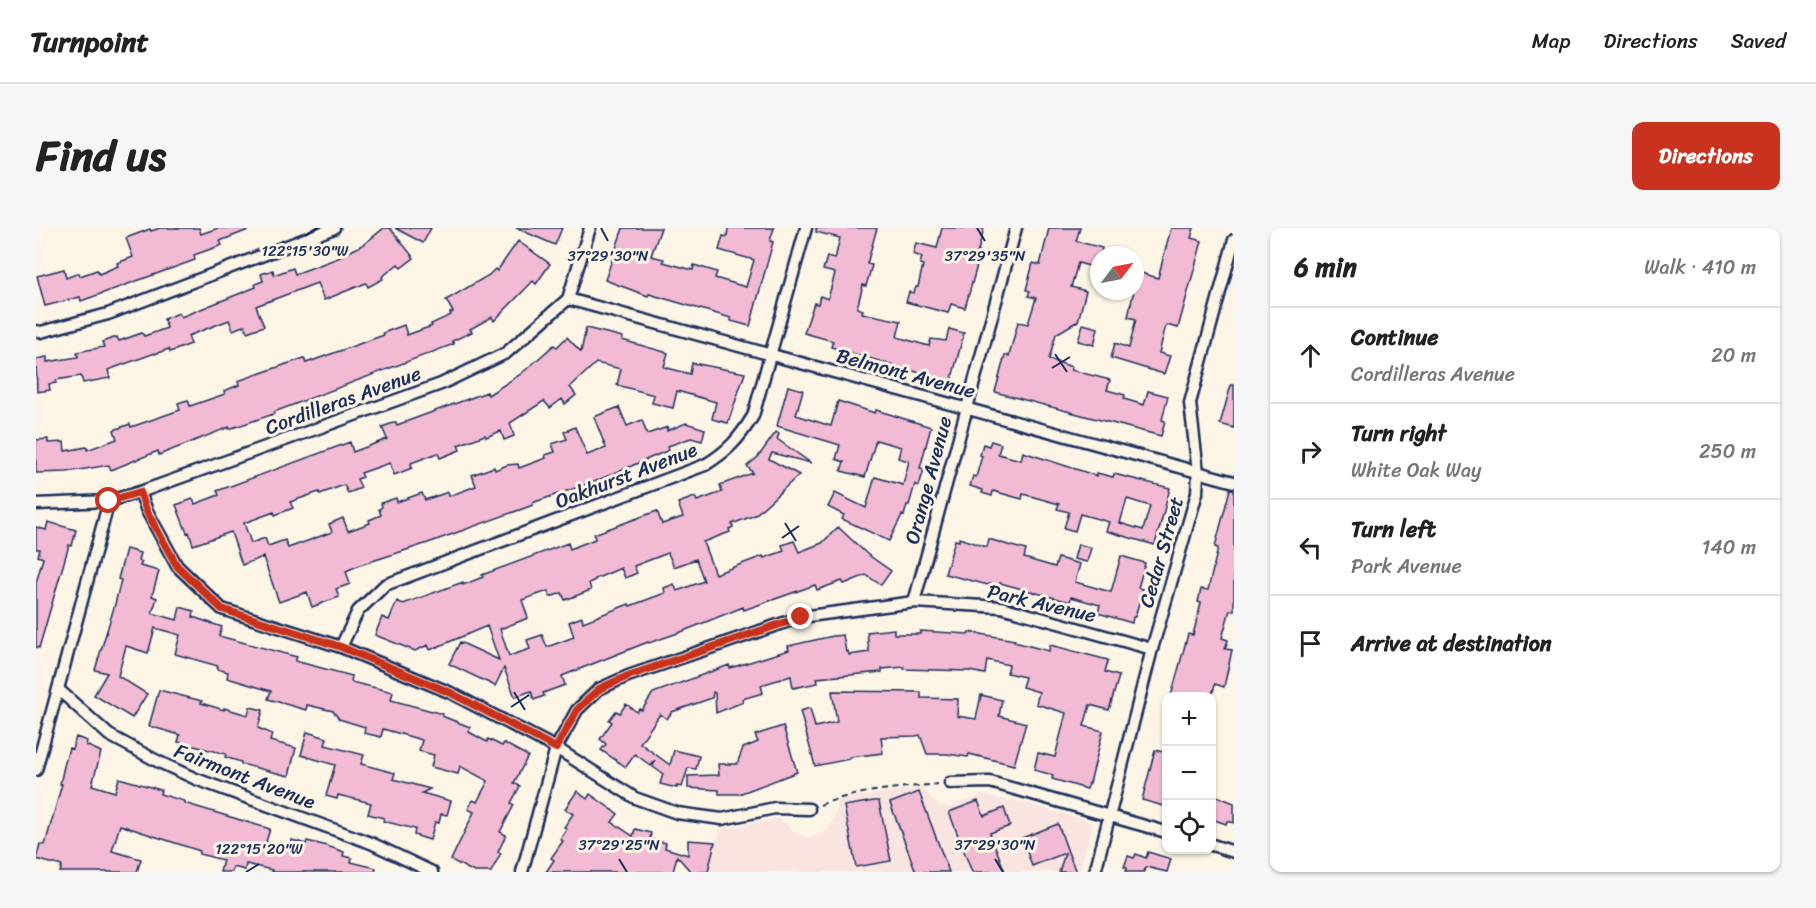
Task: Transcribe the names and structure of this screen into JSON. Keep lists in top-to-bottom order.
{
  "streets": {
    "street": [
      "Belmont Avenue",
      "Cordilleras Avenue",
      "Oakhurst Avenue",
      "Orange Avenue",
      "Cedar Street",
      "Park Avenue",
      "Fairmont Avenue"
    ]
  },
  "crossings": [
    ["Belmont Avenue", "Cordilleras Avenue"],
    ["Belmont Avenue", "Oakhurst Avenue"],
    ["Belmont Avenue", "Orange Avenue"],
    ["Belmont Avenue", "Cedar Street"],
    ["Orange Avenue", "Park Avenue"],
    ["Cedar Street", "Park Avenue"]
  ],
  "north": "top right",
  "page": {
    "header": "Turnpoint",
    "nav": ["Map", "Directions", "Saved"],
    "title": "Find us",
    "buttons": "Directions",
    "heading": ["6 min", "Walk · 410 m"],
    "list": [
      ["Continue", "Cordilleras Avenue", "20 m"],
      ["Turn right", "White Oak Way", "250 m"],
      ["Turn left", "Park Avenue", "140 m"],
      "Arrive at destination"
    ],
    "map_buttons": ["+", "−"]
  },
  "coordinates": [
    "122°15'30\"W",
    "37°29'30\"N",
    "37°29'35\"N",
    "37°29'25\"N",
    "122°15'20\"W"
  ]
}
